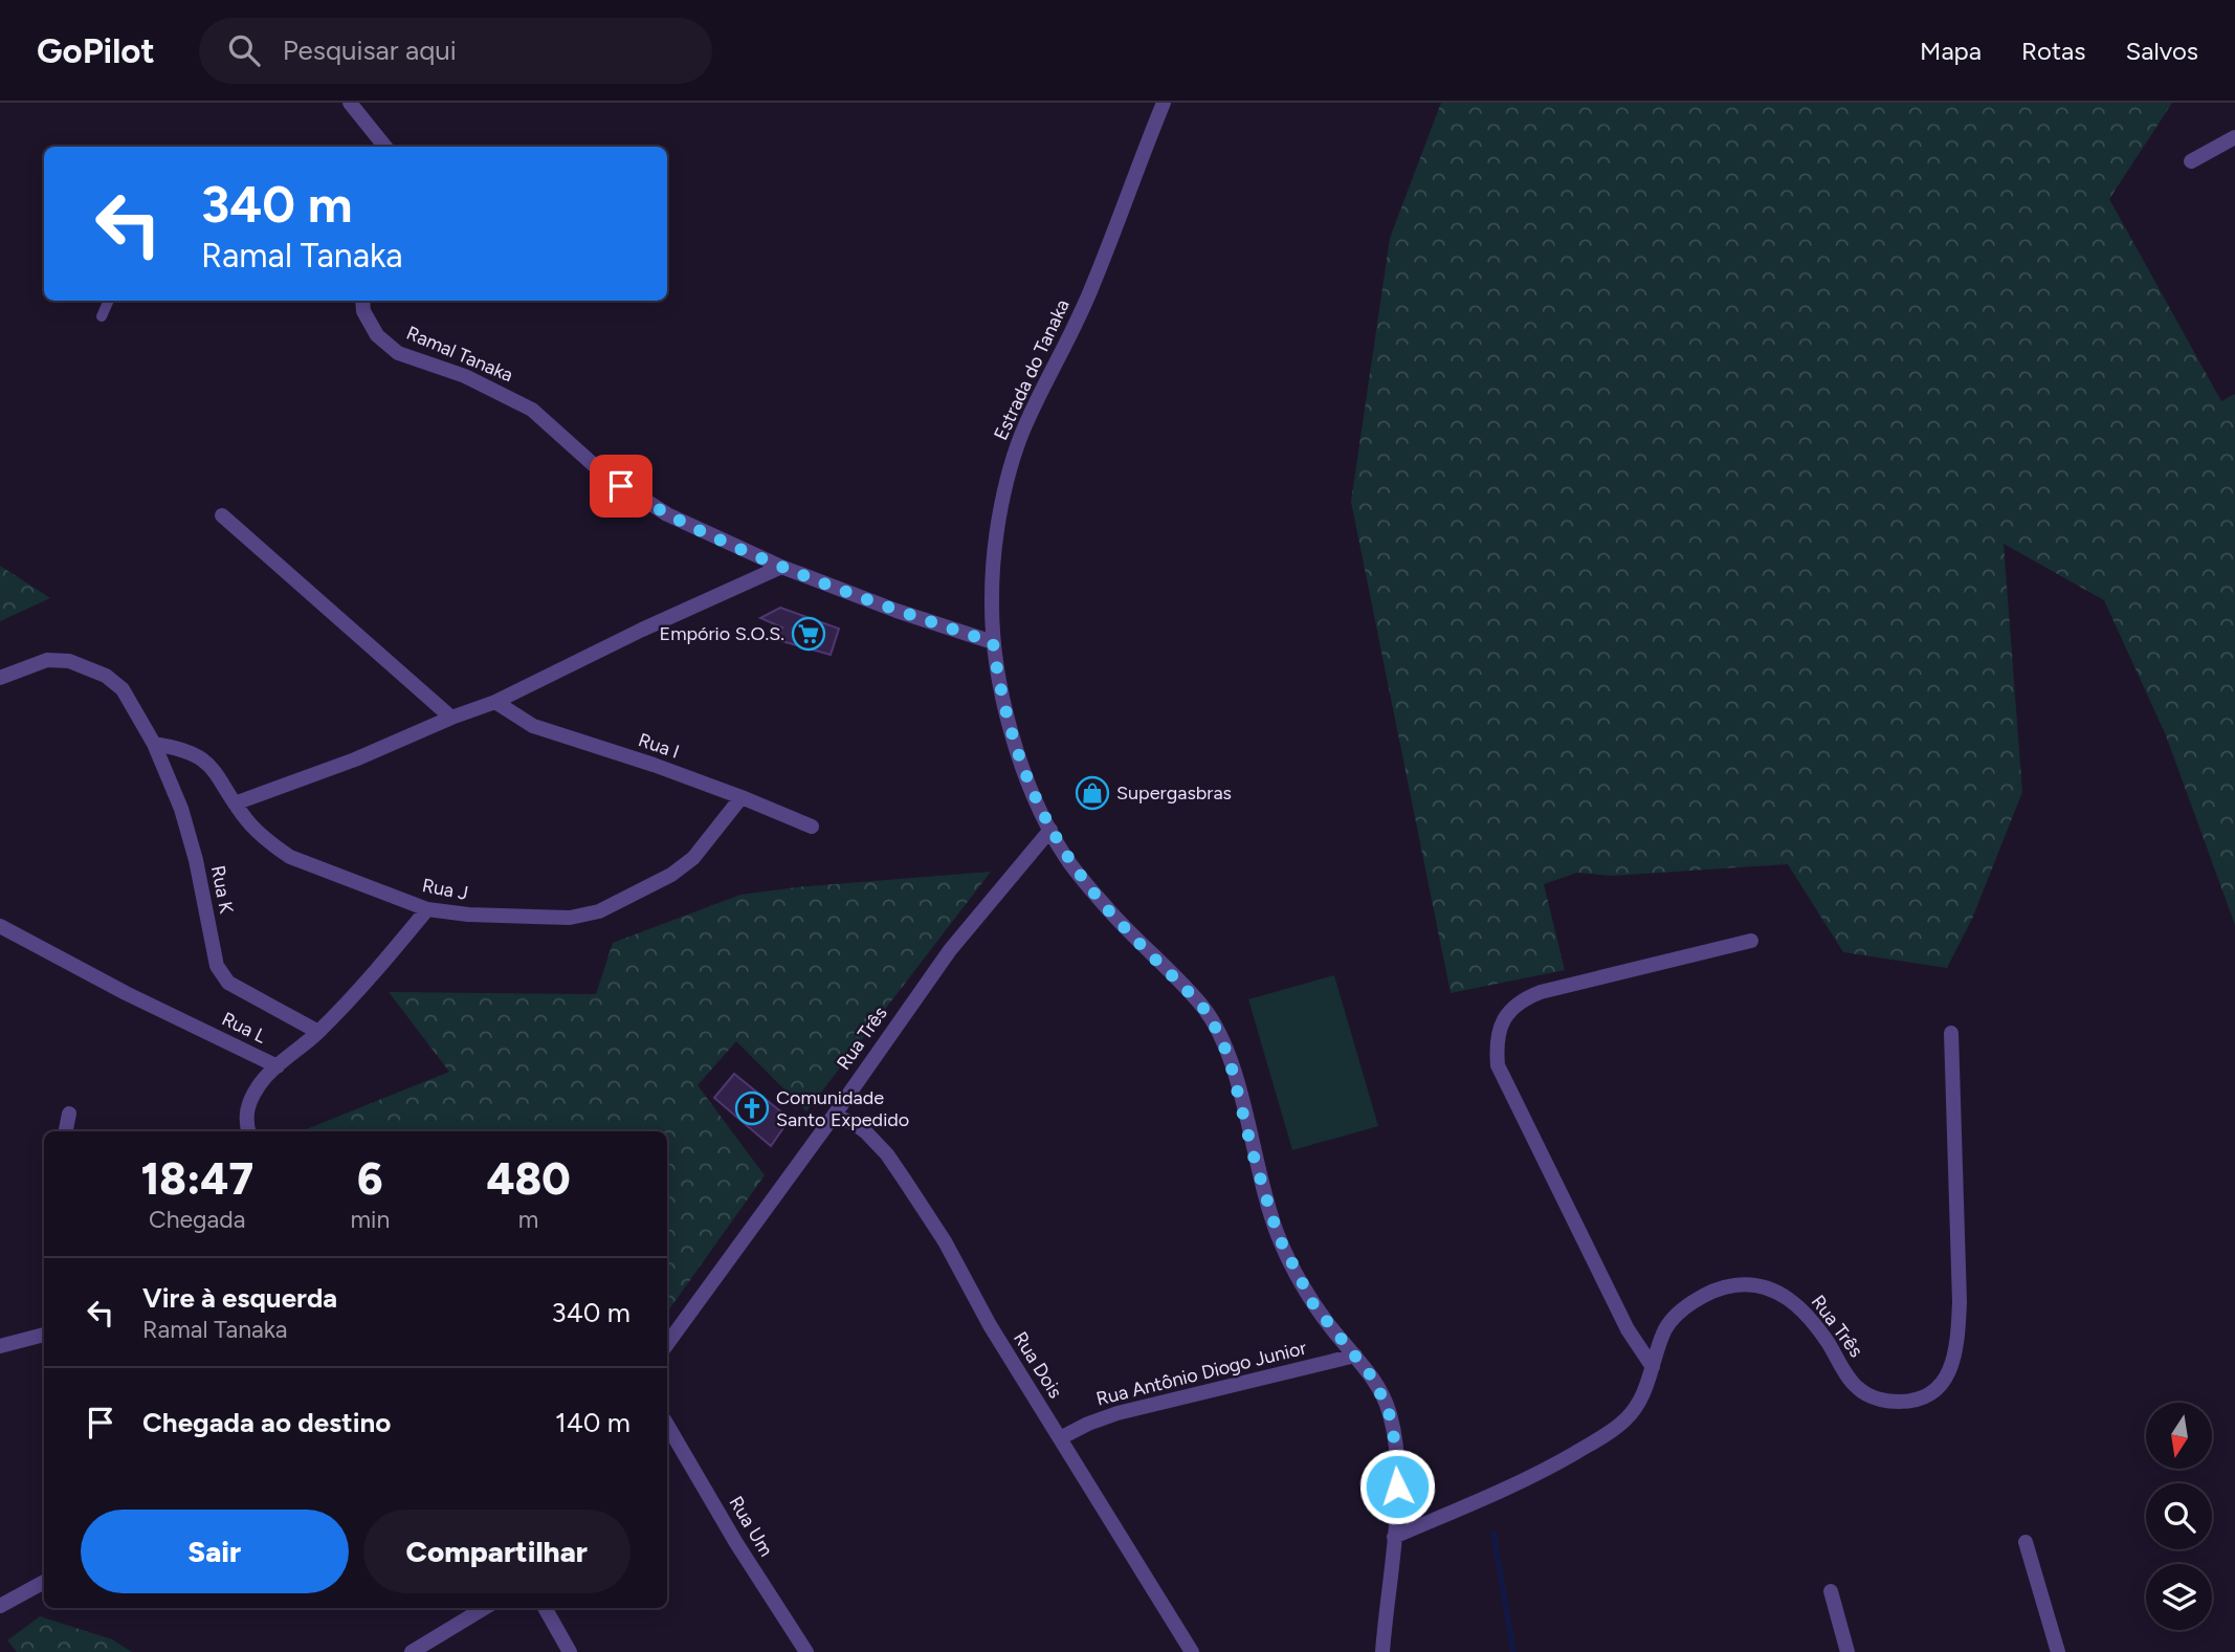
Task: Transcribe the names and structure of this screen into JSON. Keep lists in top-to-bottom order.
{
  "streets": {
    "street": [
      "Ramal Tanaka",
      "Estrada do Tanaka",
      "Rua I",
      "Rua K",
      "Rua J",
      "Rua L",
      "Rua Três",
      "Rua Dois",
      "Rua Antônio Diogo Junior",
      "Rua Um"
    ]
  },
  "crossings": [
    ["Ramal Tanaka", "Estrada do Tanaka"],
    ["Estrada do Tanaka", "Rua Três"],
    ["Estrada do Tanaka", "Rua Antônio Diogo Junior"],
    ["Rua I", "Rua J"],
    ["Rua K", "Rua J"],
    ["Rua K", "Rua L"],
    ["Rua J", "Rua L"],
    ["Rua Três", "Rua Dois"],
    ["Rua Dois", "Rua Antônio Diogo Junior"]
  ],
  "places": {
    "supermarket": ["Empório S.O.S."],
    "shop": ["Supergasbras"],
    "church": ["Comunidade Santo Expedido"]
  },
  "north": "bottom",
  "page": {
    "header": "GoPilot",
    "search": "Pesquisar aqui",
    "nav": ["Mapa", "Rotas", "Salvos"],
    "turn": ["340 m", "Ramal Tanaka"],
    "eta": [
      "18:47",
      "Chegada",
      "6",
      "min",
      "480",
      "m"
    ],
    "list": [
      {
        "name": "Vire à esquerda",
        "note": "Ramal Tanaka",
        "value": "340 m"
      },
      {
        "name": "Chegada ao destino",
        "value": "140 m"
      }
    ],
    "buttons": ["Sair", "Compartilhar"]
  }
}
